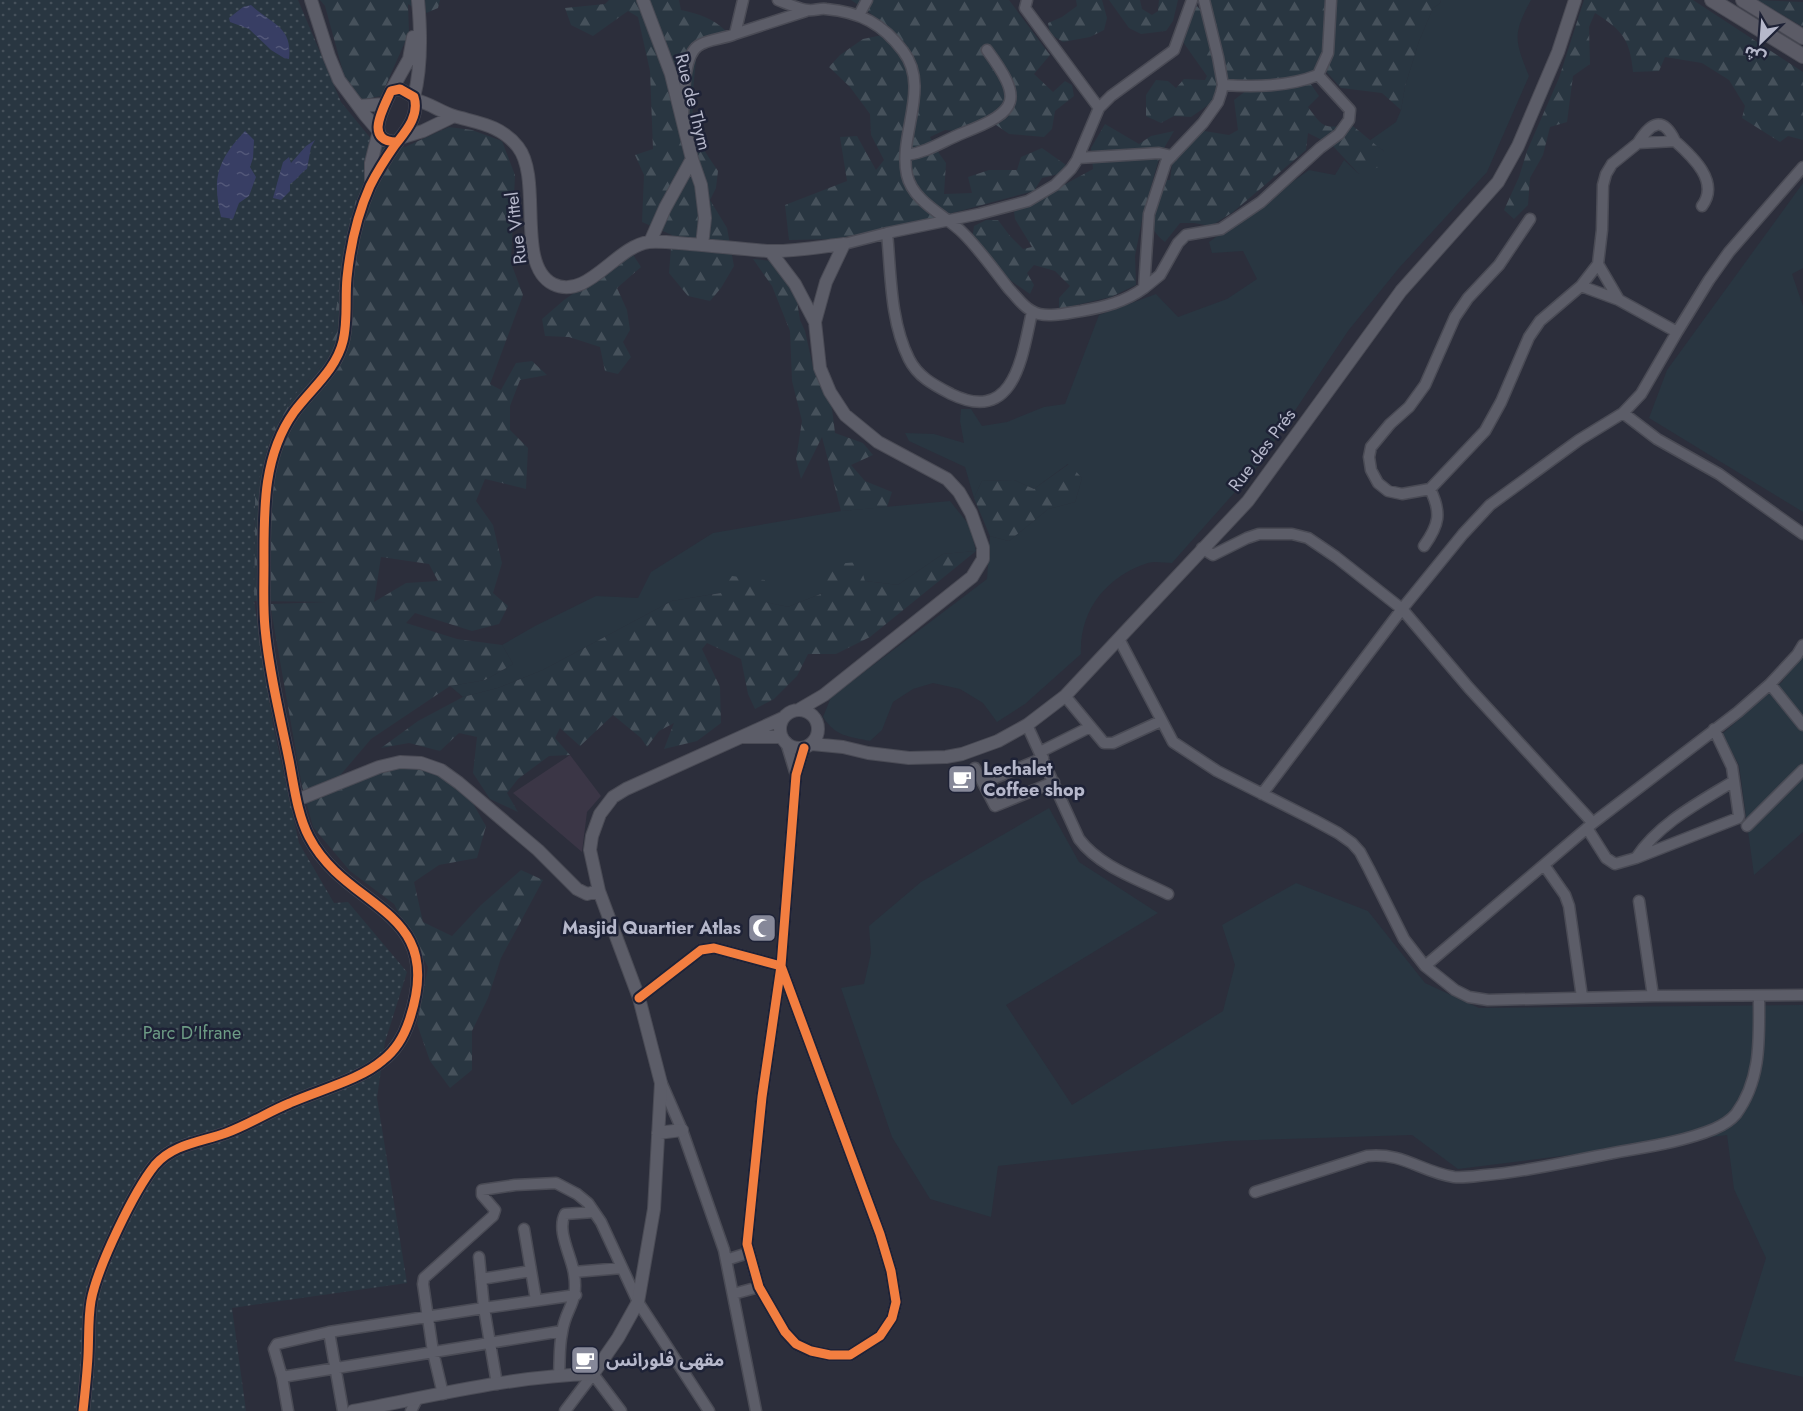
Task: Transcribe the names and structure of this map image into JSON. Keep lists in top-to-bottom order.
{
  "streets": {
    "street": ["Rue de Thym", "Rue Vittel", "Rue des Prés"]
  },
  "crossings": [
    ["Rue de Thym", "Rue Vittel"]
  ],
  "parks": ["Parc D'Ifrane"],
  "places": {
    "cafe": ["Lechalet Coffee shop", "مقهى فلورانس"],
    "mosque": ["Masjid Quartier Atlas"]
  },
  "north": "bottom left"
}
